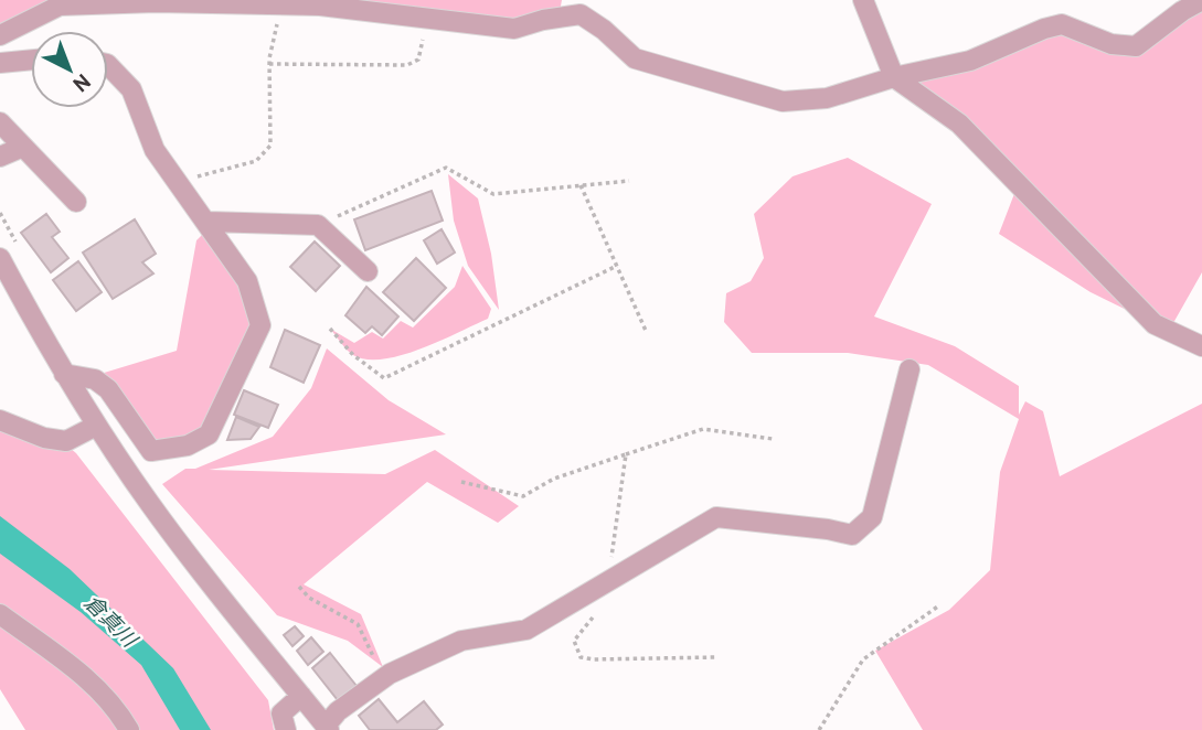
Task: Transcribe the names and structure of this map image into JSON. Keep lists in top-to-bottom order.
{
  "water": ["倉真川"],
  "north": "bottom right"
}
